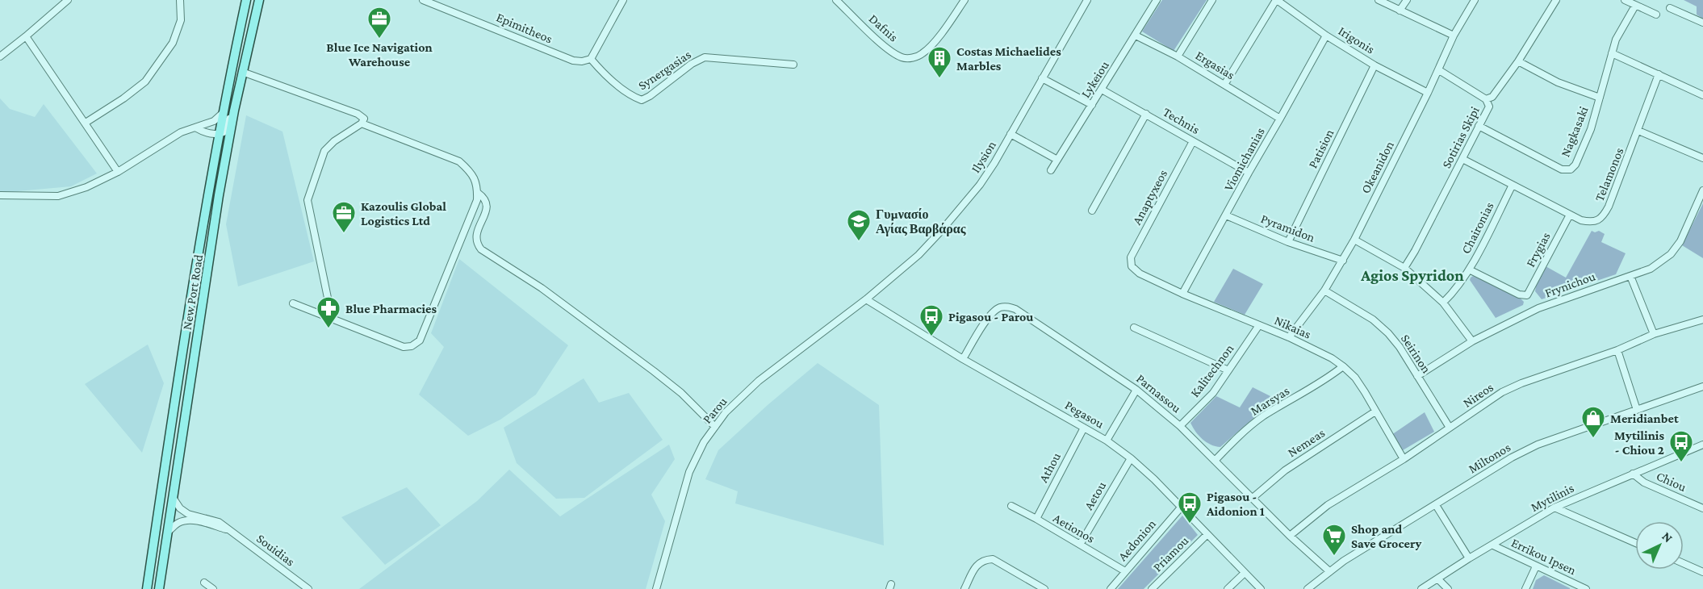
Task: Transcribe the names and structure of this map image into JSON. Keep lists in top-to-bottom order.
{
  "streets": {
    "main road": ["New Port Road"],
    "street": [
      "Epimitheos",
      "Dafnis",
      "Irigonis",
      "Ergasias",
      "Synergasias",
      "Lykeiou",
      "Technis",
      "Nagkasaki",
      "Sotirias Skipi",
      "Patision",
      "Ilysion",
      "Viomichanias",
      "Okeanidon",
      "Telamonos",
      "Anaptyxeos",
      "Pyramidon",
      "Chaironias",
      "Frygias",
      "Frynichou",
      "Nikaias",
      "Seirinon",
      "Kalitechnon",
      "Parnassou",
      "Nireos",
      "Marsyas",
      "Parou",
      "Pegasou",
      "Nemeas",
      "Miltonos",
      "Athou",
      "Chiou",
      "Aetou",
      "Mytilinis",
      "Aetionos",
      "Aedonion",
      "Souidias",
      "Priamou",
      "Errikou Ipsen"
    ]
  },
  "crossings": [
    ["Epimitheos", "Synergasias"],
    ["Irigonis", "Patision"],
    ["Irigonis", "Viomichanias"],
    ["Irigonis", "Okeanidon"],
    ["Ergasias", "Lykeiou"],
    ["Ergasias", "Viomichanias"],
    ["Lykeiou", "Technis"],
    ["Technis", "Viomichanias"],
    ["Technis", "Anaptyxeos"],
    ["Nagkasaki", "Sotirias Skipi"],
    ["Sotirias Skipi", "Telamonos"],
    ["Patision", "Pyramidon"],
    ["Ilysion", "Parou"],
    ["Ilysion", "Pegasou"],
    ["Viomichanias", "Pyramidon"],
    ["Viomichanias", "Nikaias"],
    ["Okeanidon", "Pyramidon"],
    ["Okeanidon", "Nikaias"],
    ["Okeanidon", "Seirinon"],
    ["Telamonos", "Chaironias"],
    ["Telamonos", "Frygias"],
    ["Anaptyxeos", "Nikaias"],
    ["Chaironias", "Frygias"],
    ["Frynichou", "Seirinon"],
    ["New Port Road", "Souidias"],
    ["Nikaias", "Kalitechnon"],
    ["Nikaias", "Nireos"],
    ["Nikaias", "Marsyas"],
    ["Nikaias", "Nemeas"],
    ["Seirinon", "Nireos"],
    ["Kalitechnon", "Parnassou"],
    ["Parnassou", "Nireos"],
    ["Parnassou", "Marsyas"],
    ["Parnassou", "Pegasou"],
    ["Parnassou", "Nemeas"],
    ["Parnassou", "Miltonos"],
    ["Parou", "Pegasou"],
    ["Pegasou", "Athou"],
    ["Pegasou", "Aetou"],
    ["Pegasou", "Aedonion"],
    ["Pegasou", "Priamou"],
    ["Athou", "Aetionos"],
    ["Chiou", "Mytilinis"],
    ["Aetou", "Aetionos"],
    ["Mytilinis", "Errikou Ipsen"],
    ["Aetionos", "Aedonion"]
  ],
  "districts": ["Agios Spyridon"],
  "places": {
    "office": ["Blue Ice Navigation Warehouse", "Kazoulis Global Logistics Ltd"],
    "building": ["Costas Michaelides Marbles"],
    "school or university": ["Γυμνασίο Αγίας Βαρβάρας"],
    "pharmacy": ["Blue Pharmacies"],
    "bus stop": ["Pigasou - Parou", "Mytilinis - Chiou 2", "Pigasou - Aidonion 1"],
    "shop": ["Meridianbet"],
    "supermarket": ["Shop and Save Grocery"]
  },
  "north": "top right"
}
